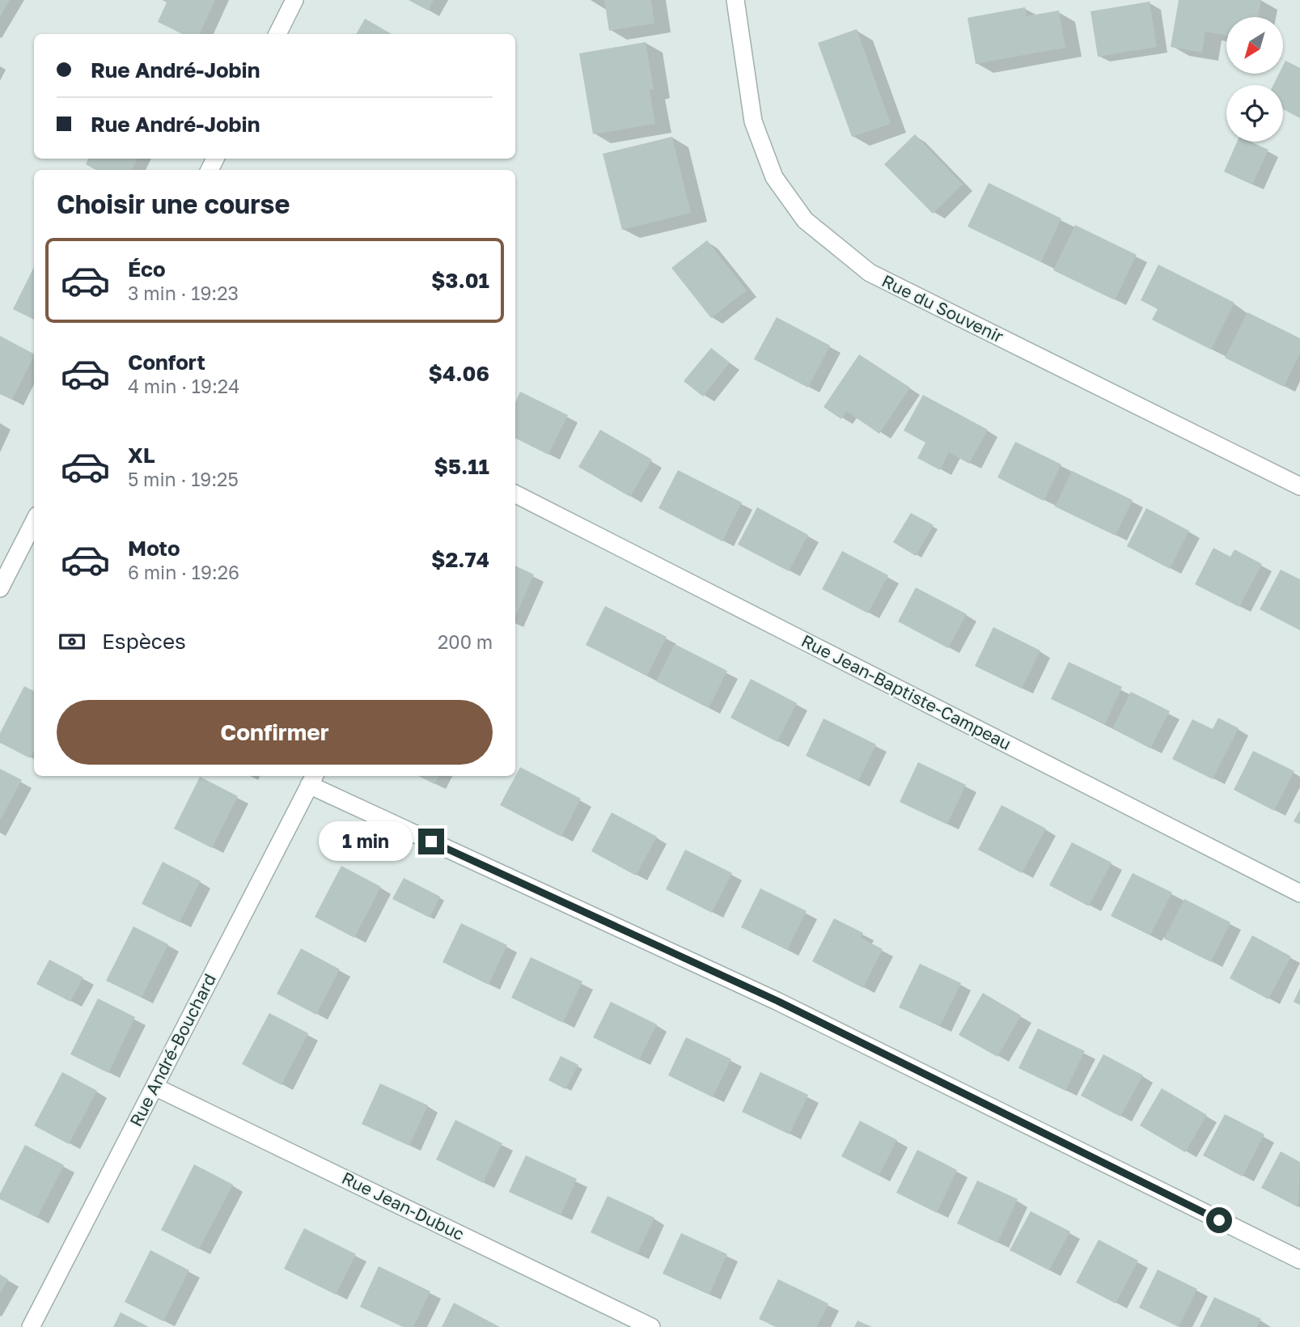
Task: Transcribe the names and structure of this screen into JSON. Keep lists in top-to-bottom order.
{
  "streets": {
    "street": [
      "Rue du Souvenir",
      "Rue Jean-Baptiste-Campeau",
      "Rue André-Bouchard",
      "Rue Jean-Dubuc"
    ]
  },
  "crossings": [
    ["Rue André-Bouchard", "Rue Jean-Dubuc"]
  ],
  "north": "bottom left",
  "page": {
    "banner": ["Rue André-Jobin", "Rue André-Jobin"],
    "heading": "Choisir une course",
    "list": [
      {
        "name": "Éco",
        "note": "3 min · 19:23",
        "value": "$3.01"
      },
      {
        "name": "Confort",
        "note": "4 min · 19:24",
        "value": "$4.06"
      },
      {
        "name": "XL",
        "note": "5 min · 19:25",
        "value": "$5.11"
      },
      {
        "name": "Moto",
        "note": "6 min · 19:26",
        "value": "$2.74"
      }
    ],
    "pay": ["Espèces", "200 m"],
    "buttons": "Confirmer",
    "bubble": "1 min"
  }
}
